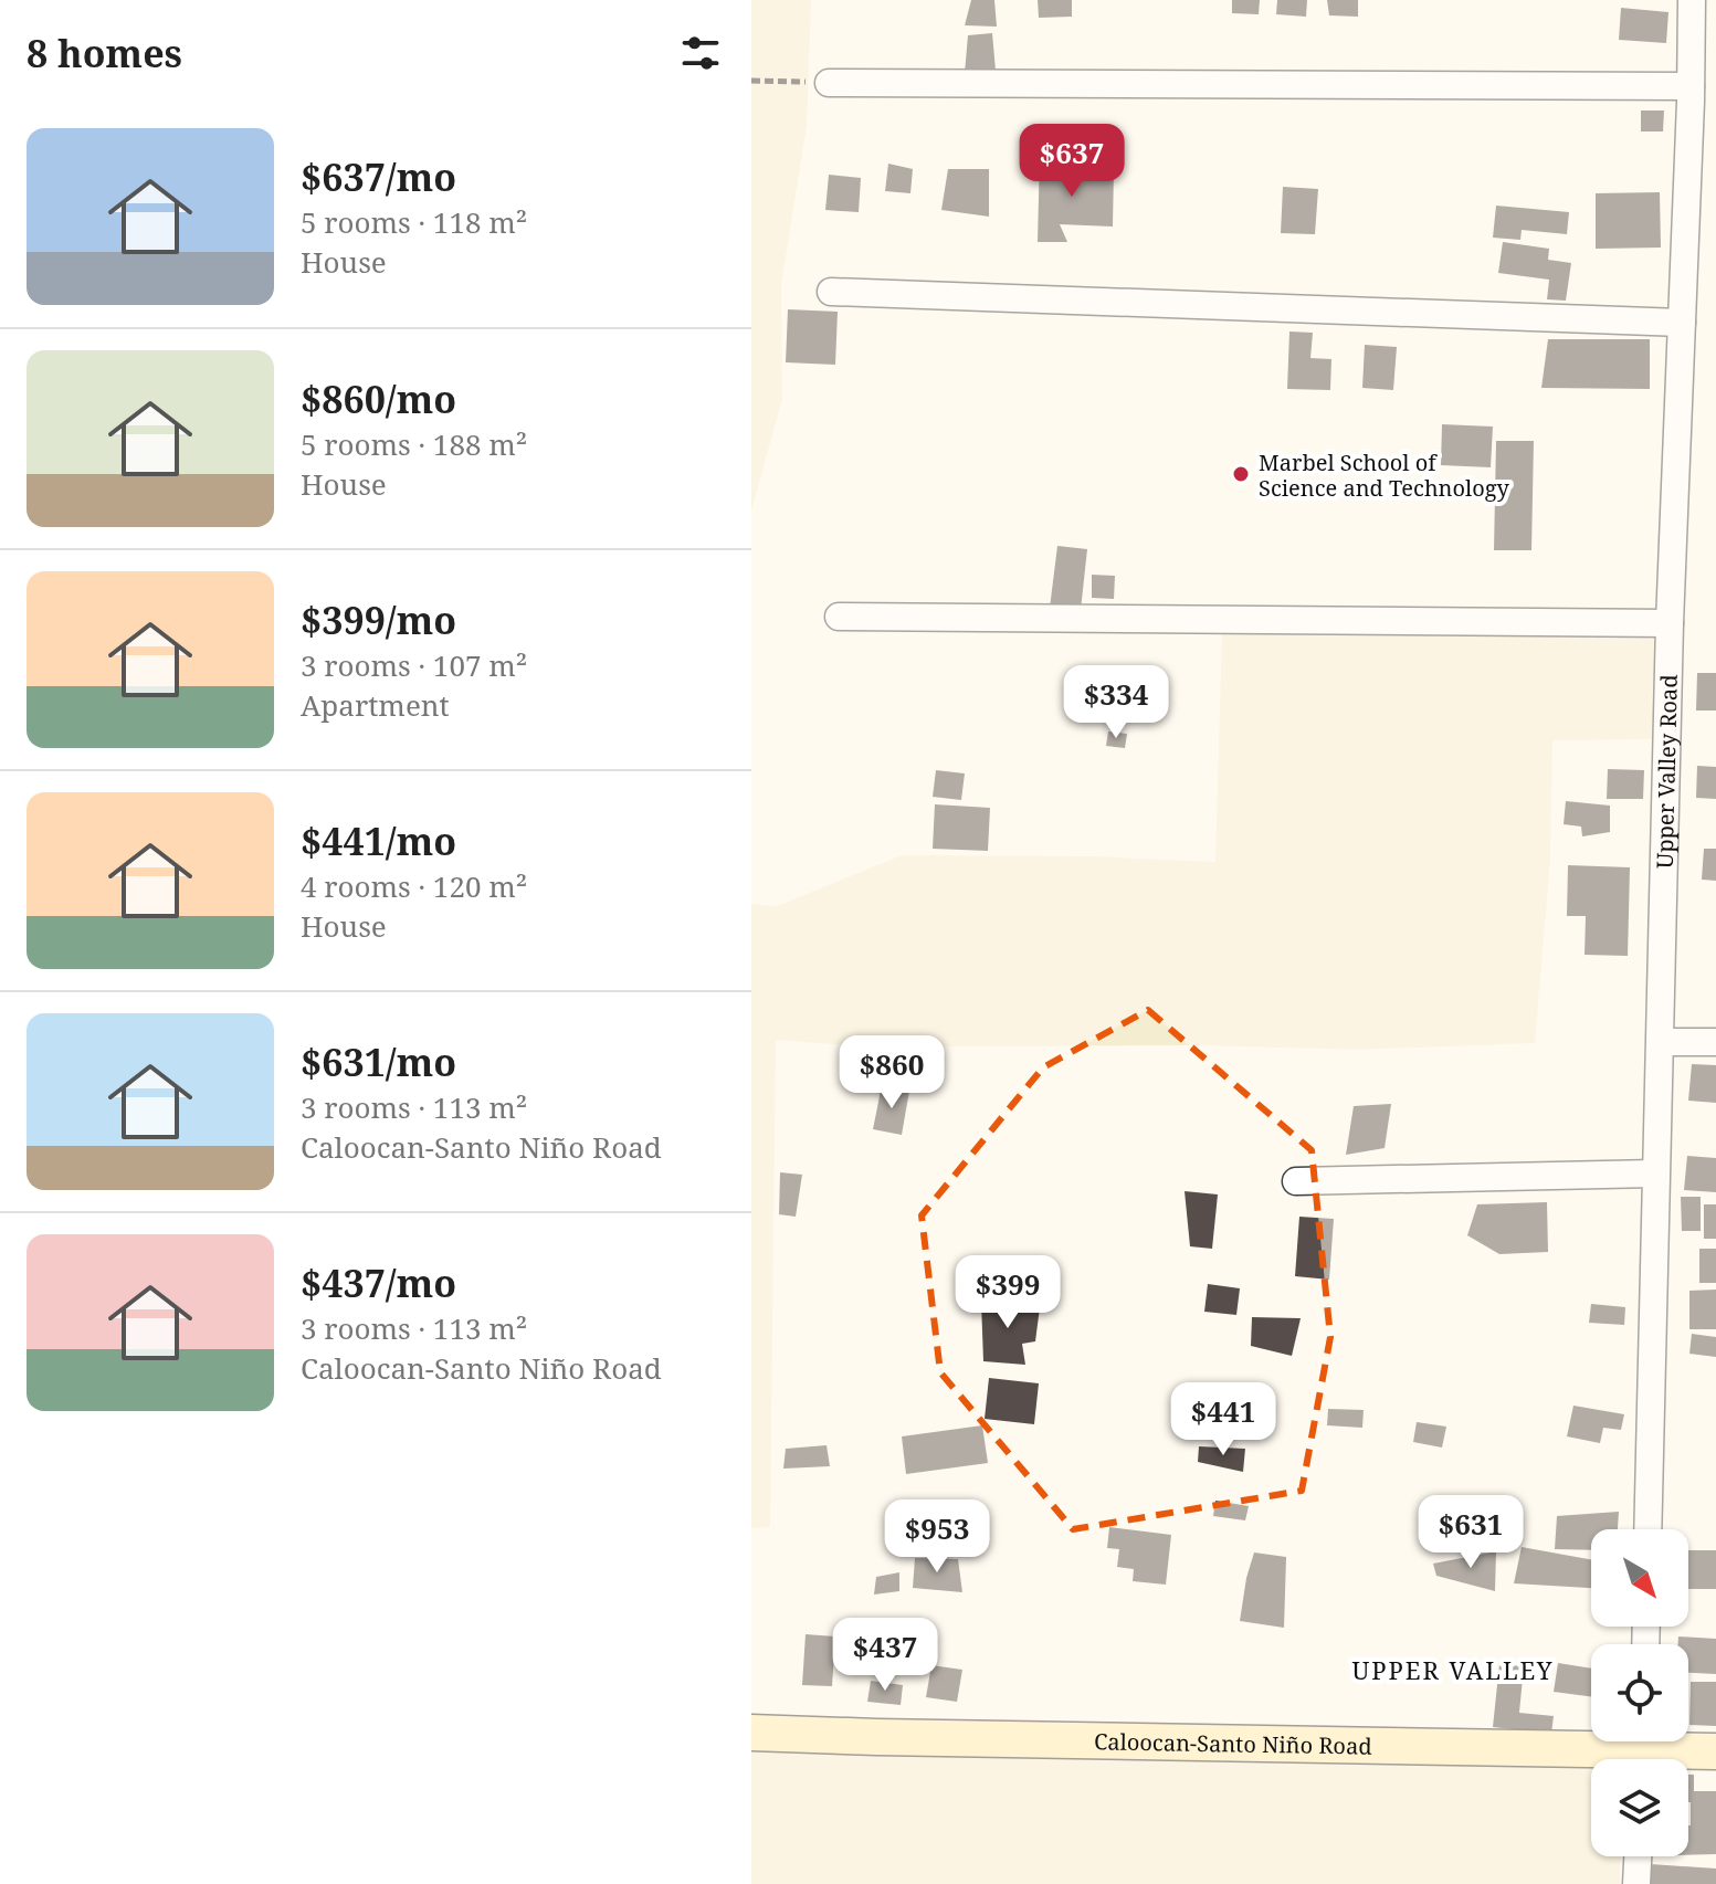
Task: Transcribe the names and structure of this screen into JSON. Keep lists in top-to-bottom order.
{
  "streets": {
    "street": ["Upper Valley Road", "Caloocan-Santo Niño Road"]
  },
  "districts": ["UPPER VALLEY"],
  "places": ["Marbel School of Science and Technology"],
  "north": "bottom right",
  "page": {
    "heading": "8 homes",
    "list": [
      {
        "name": "$637/mo",
        "note": "5 rooms · 118 m² · House"
      },
      {
        "name": "$860/mo",
        "note": "5 rooms · 188 m² · House"
      },
      {
        "name": "$399/mo",
        "note": "3 rooms · 107 m² · Apartment"
      },
      {
        "name": "$441/mo",
        "note": "4 rooms · 120 m² · House"
      },
      {
        "name": "$631/mo",
        "note": "3 rooms · 113 m² · Caloocan-Santo Niño Road"
      },
      {
        "name": "$437/mo",
        "note": "3 rooms · 113 m² · Caloocan-Santo Niño Road"
      }
    ],
    "price": [
      "$637",
      "$334",
      "$860",
      "$399",
      "$441",
      "$631",
      "$953",
      "$437"
    ]
  }
}
